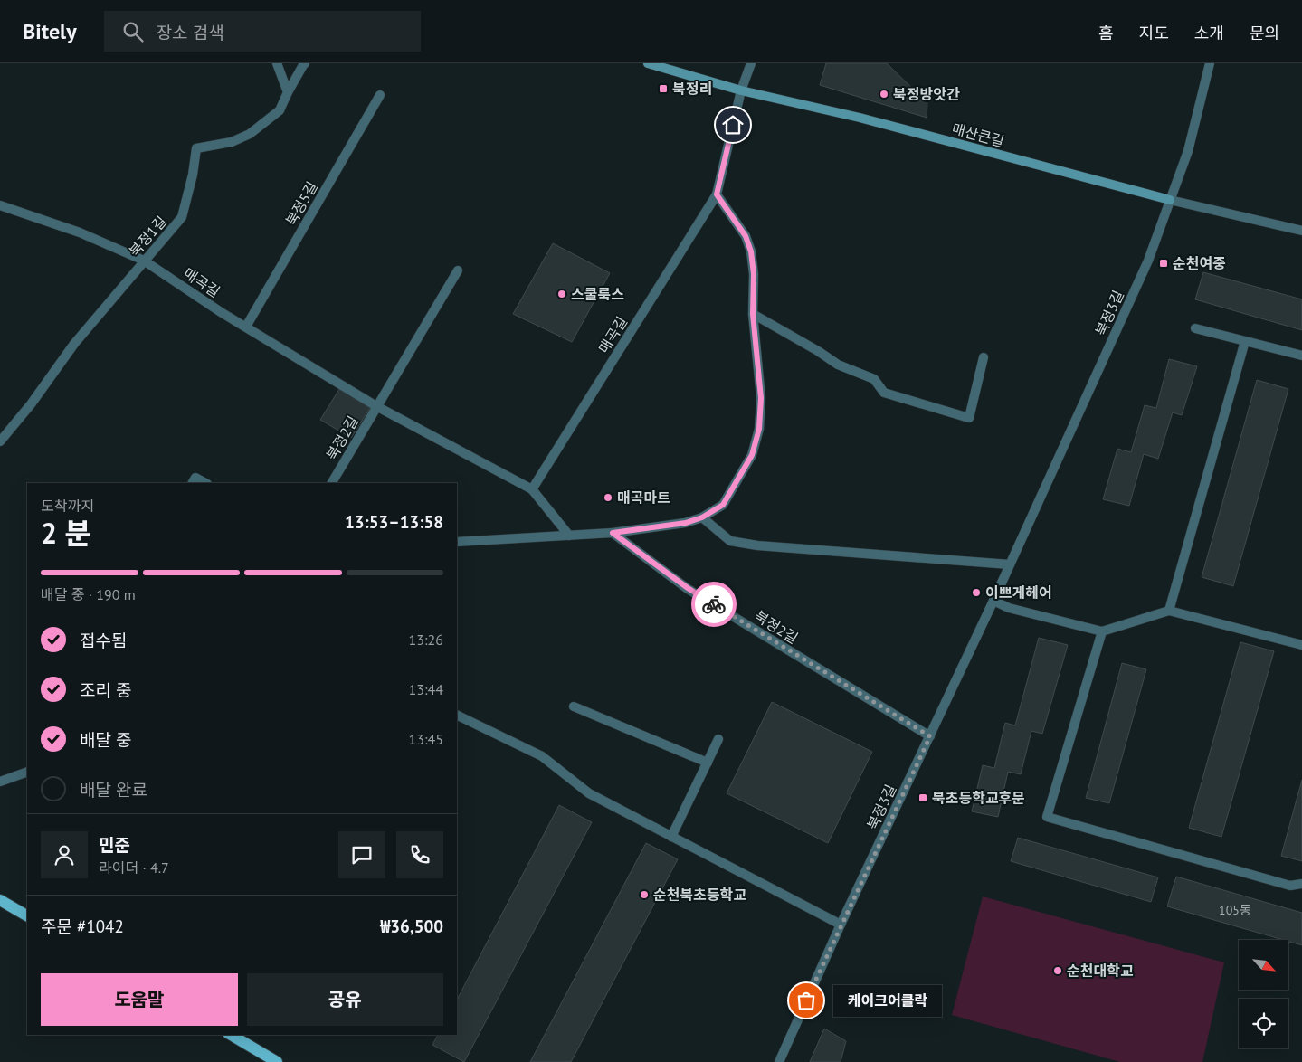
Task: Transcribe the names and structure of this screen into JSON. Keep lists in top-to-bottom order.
{
  "streets": {
    "street": [
      "매산큰길",
      "북정5길",
      "북정1길",
      "매곡길",
      "북정3길",
      "북정2길"
    ]
  },
  "crossings": [
    ["매산큰길", "북정3길"],
    ["북정5길", "매곡길"],
    ["북정1길", "매곡길"],
    ["매곡길", "북정2길"],
    ["북정3길", "북정2길"]
  ],
  "places": {
    "transit": ["북정리", "순천여중", "북초등학교후문"],
    "other": [
      "북정방앗간",
      "스쿨룩스",
      "매곡마트",
      "이쁘게헤어",
      "순천북초등학교",
      "순천대학교",
      "케이크어클락"
    ]
  },
  "house_numbers": ["105동"],
  "north": "bottom right",
  "page": {
    "header": "Bitely",
    "search": "장소 검색",
    "nav": [
      "홈",
      "지도",
      "소개",
      "문의"
    ],
    "heading": ["2 분", "도착까지", "13:53–13:58"],
    "panel": [
      "민준",
      "라이더 · 4.7",
      "주문 #1042",
      "₩36,500"
    ],
    "bar": "배달 중 · 190 m",
    "list": [
      ["접수됨", "13:26"],
      ["조리 중", "13:44"],
      ["배달 중", "13:45"],
      "배달 완료"
    ],
    "buttons": ["도움말", "공유"],
    "bubble": "케이크어클락"
  }
}
